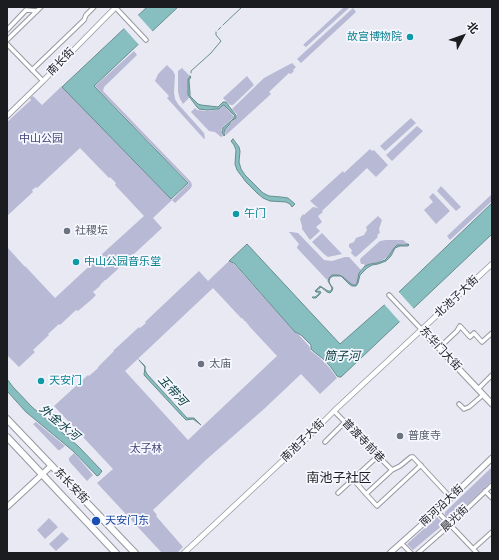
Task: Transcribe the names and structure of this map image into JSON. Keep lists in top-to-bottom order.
{
  "streets": {
    "highway": ["东长安街"],
    "main road": ["东华门大街", "南河沿大街"],
    "street": [
      "南长街",
      "北池子大街",
      "南池子大街",
      "普渡寺前巷",
      "晨光街"
    ]
  },
  "crossings": [
    ["北池子大街", "东华门大街"],
    ["北池子大街", "南池子大街"],
    ["东华门大街", "南池子大街"],
    ["南池子大街", "普渡寺前巷"]
  ],
  "districts": ["南池子社区"],
  "water": ["筒子河", "玉带河", "外金水河"],
  "parks": ["中山公园", "太子林"],
  "places": [
    "故宫博物院",
    "午门",
    "社稷坛",
    "中山公园音乐堂",
    "太庙",
    "天安门",
    "普度寺",
    "天安门东"
  ],
  "north": "top right"
}
